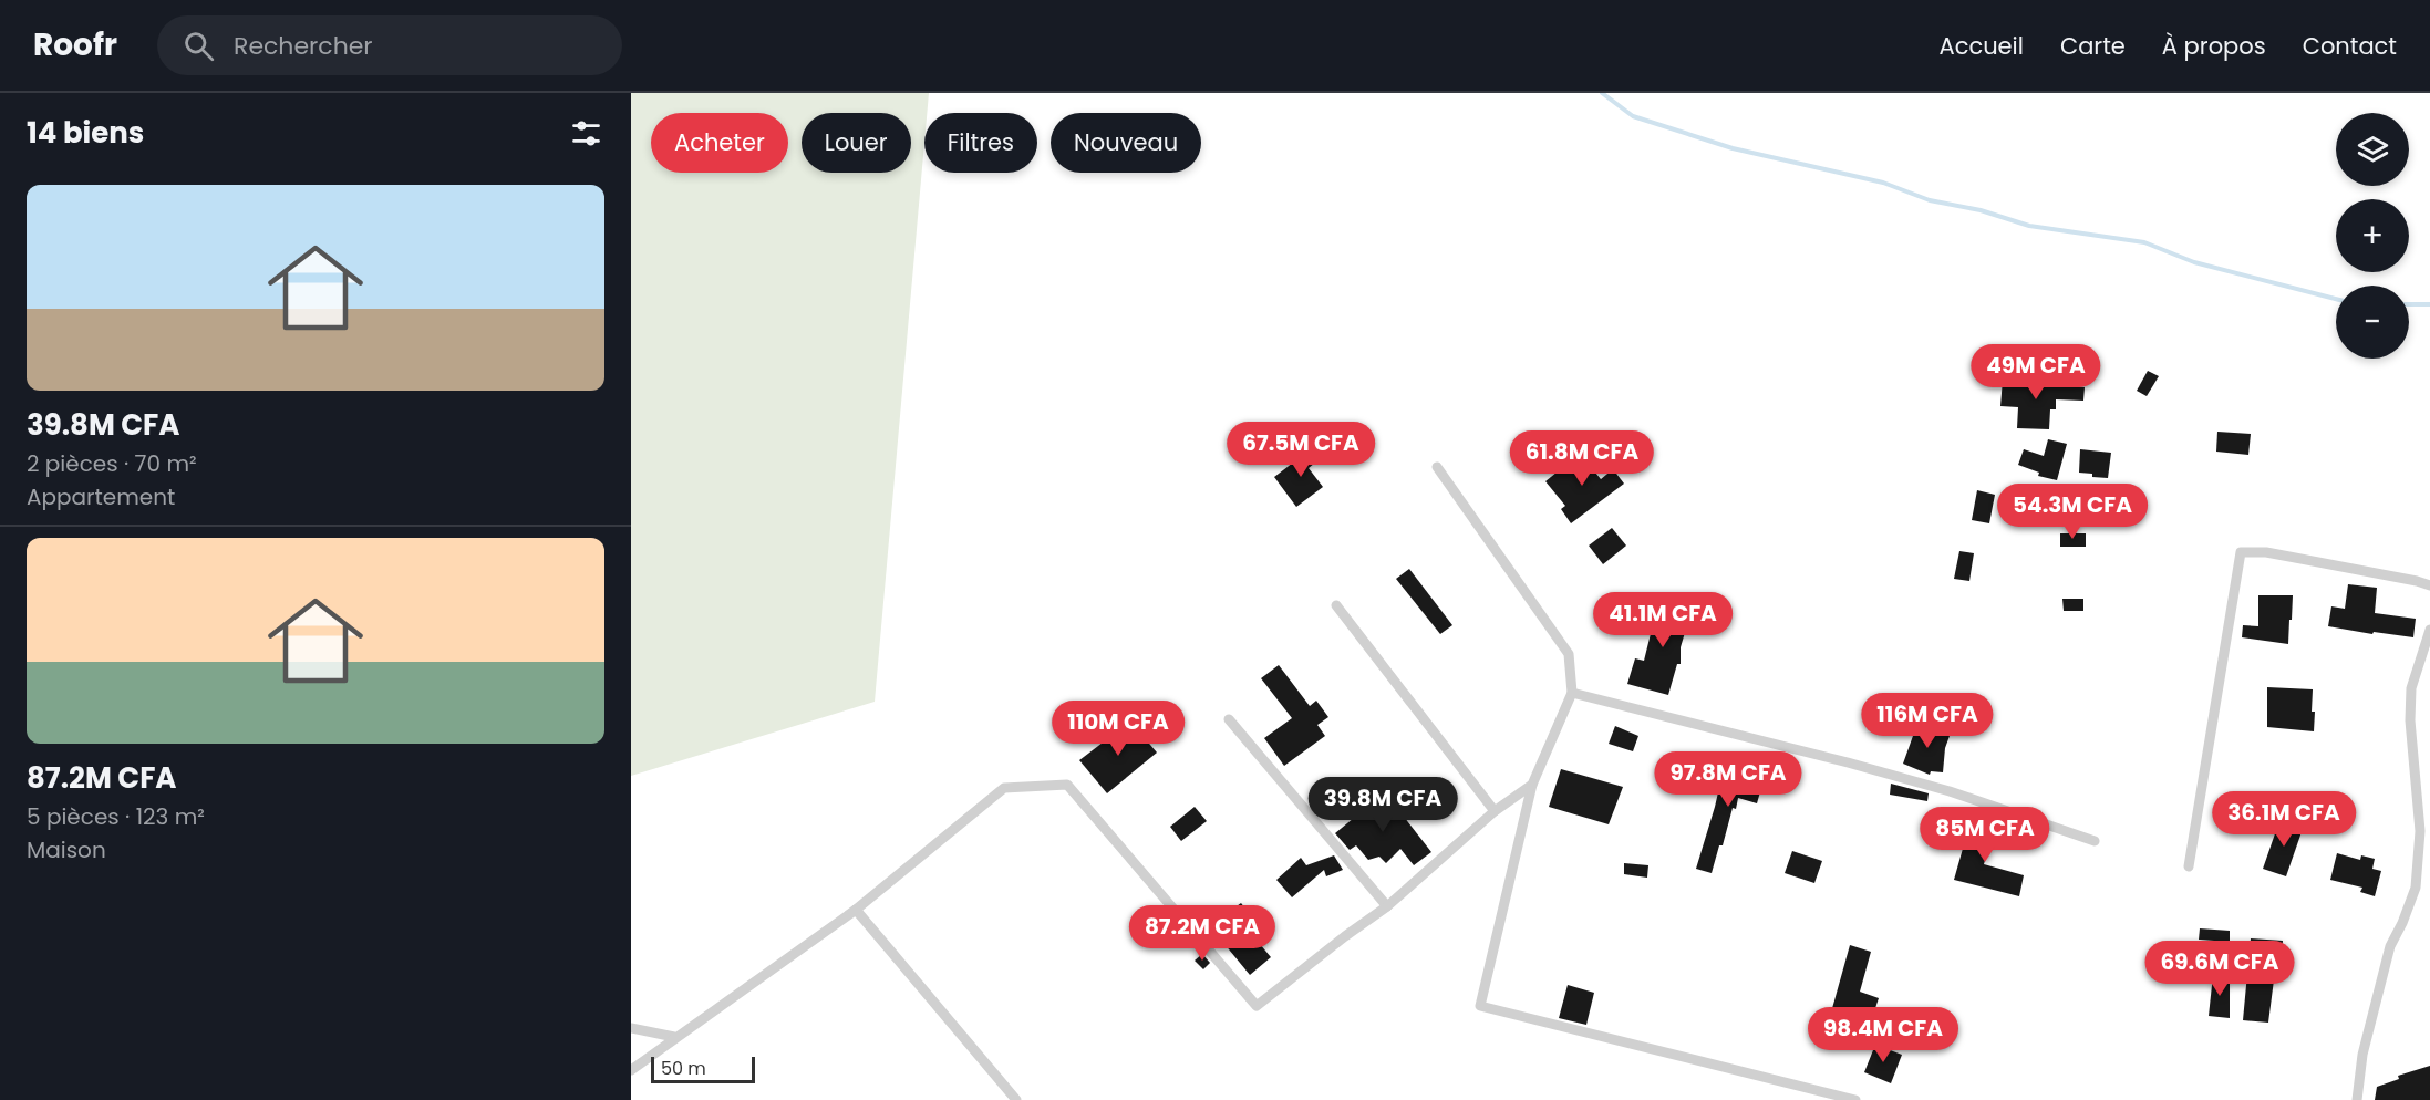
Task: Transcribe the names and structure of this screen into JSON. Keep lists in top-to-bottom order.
{
  "scale_bar": "50 m",
  "page": {
    "header": "Roofr",
    "search": "Rechercher",
    "nav": [
      "Accueil",
      "Carte",
      "À propos",
      "Contact"
    ],
    "heading": "14 biens",
    "map_buttons": ["+", "−"],
    "chip": [
      "Acheter",
      "Louer",
      "Filtres",
      "Nouveau"
    ],
    "list": [
      {
        "name": "39.8M CFA",
        "note": "2 pièces · 70 m² · Appartement"
      },
      {
        "name": "87.2M CFA",
        "note": "5 pièces · 123 m² · Maison"
      }
    ],
    "price": [
      "49M CFA",
      "67.5M CFA",
      "61.8M CFA",
      "54.3M CFA",
      "41.1M CFA",
      "116M CFA",
      "110M CFA",
      "97.8M CFA",
      "39.8M CFA",
      "36.1M CFA",
      "85M CFA",
      "87.2M CFA",
      "69.6M CFA",
      "98.4M CFA"
    ],
    "scale": "50 m"
  }
}
